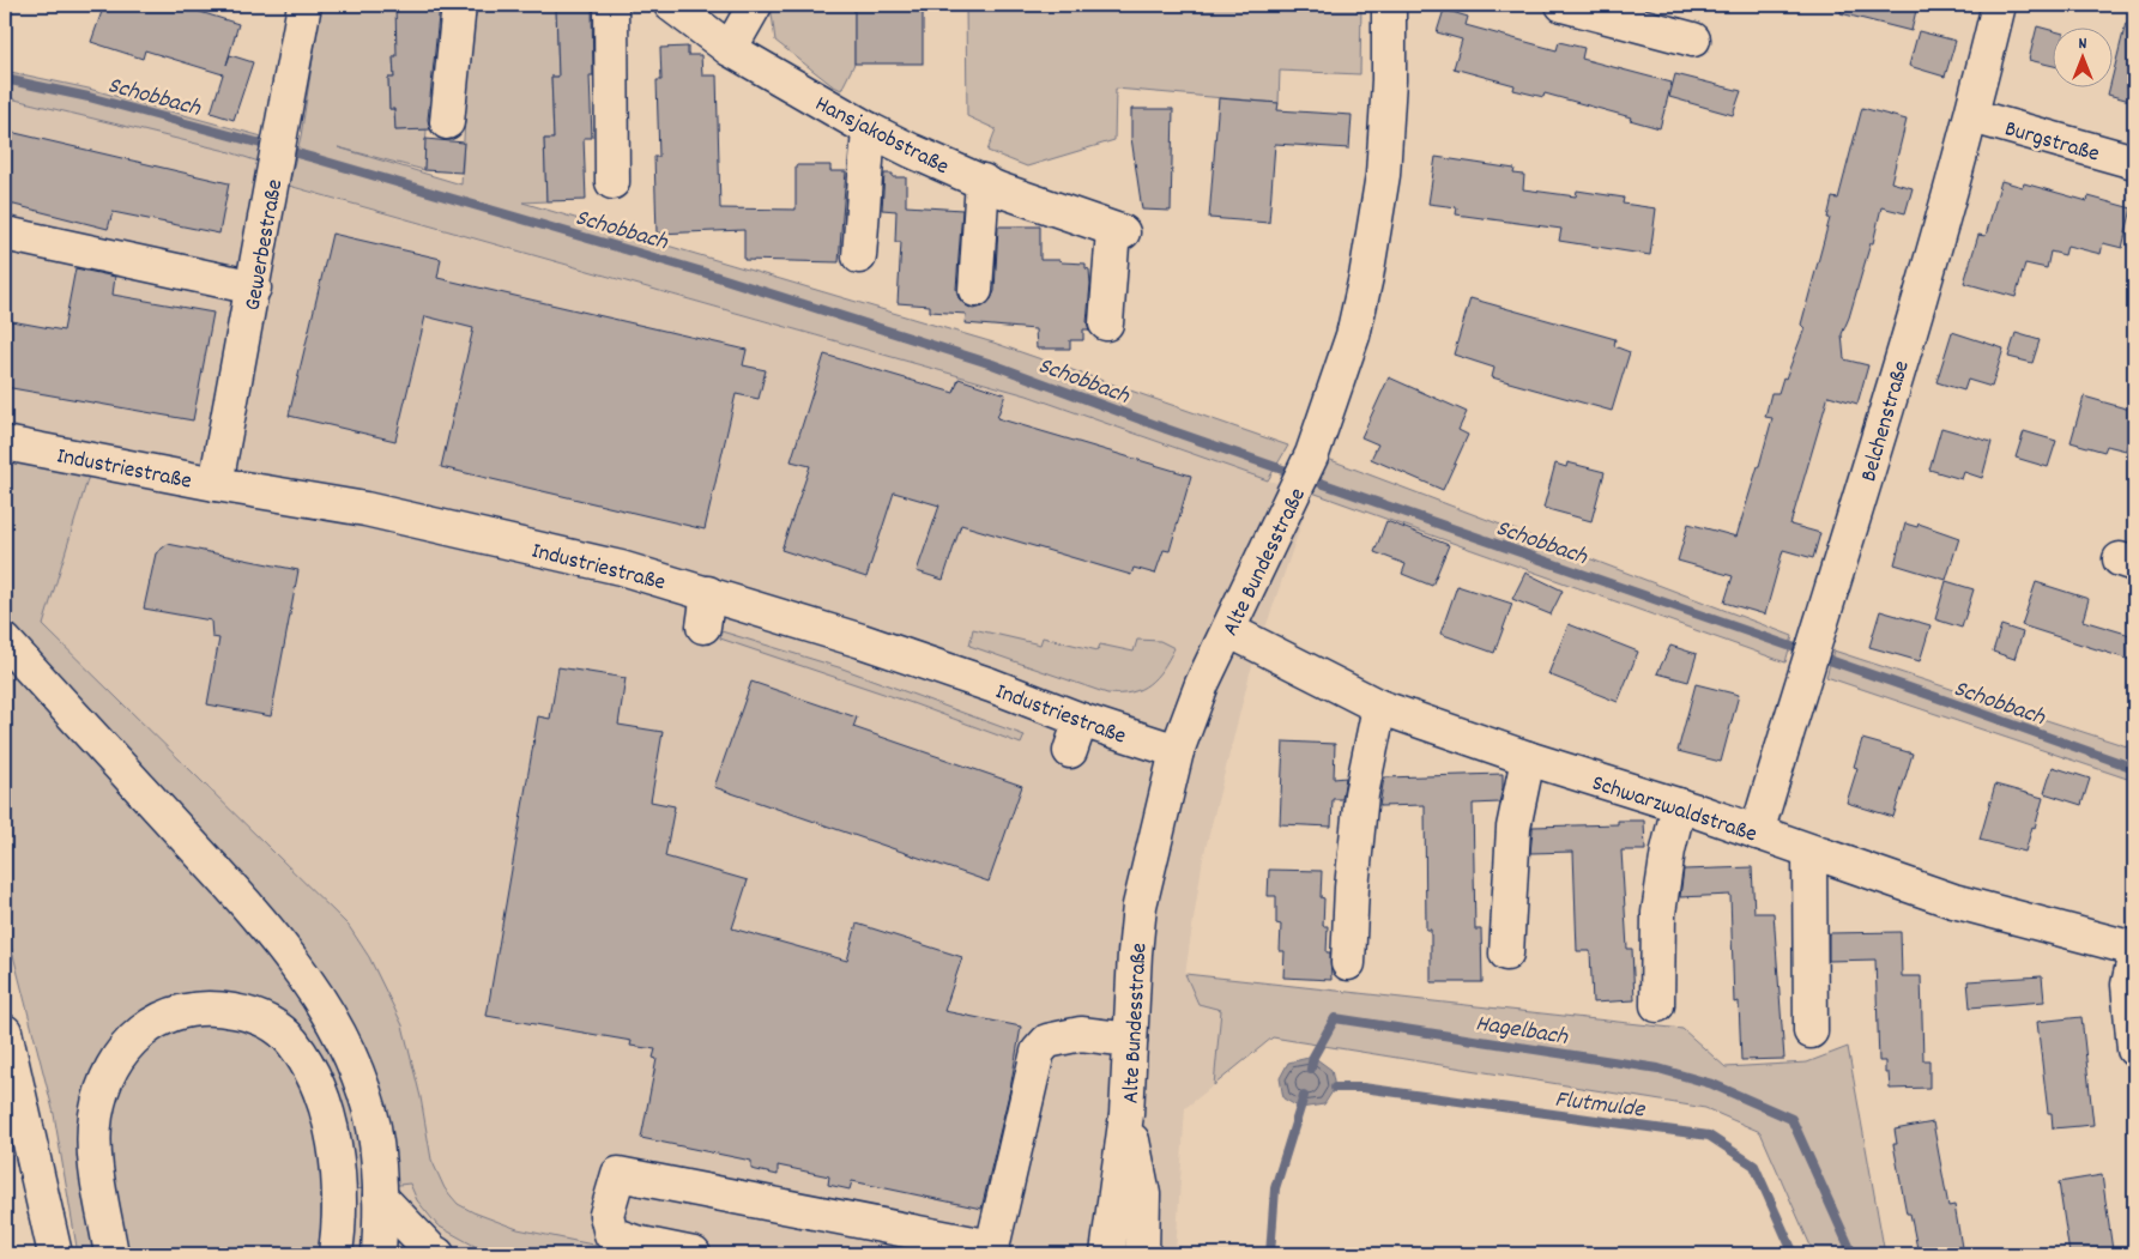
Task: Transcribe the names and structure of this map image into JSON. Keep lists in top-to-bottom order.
{
  "streets": {
    "main road": [
      "Hansjakobstraße",
      "Burgstraße",
      "Gewerbestraße",
      "Belchenstraße",
      "Industriestraße",
      "Alte Bundesstraße",
      "Schwarzwaldstraße"
    ]
  },
  "crossings": [
    ["Burgstraße", "Belchenstraße"],
    ["Gewerbestraße", "Industriestraße"],
    ["Belchenstraße", "Schwarzwaldstraße"],
    ["Industriestraße", "Alte Bundesstraße"],
    ["Alte Bundesstraße", "Schwarzwaldstraße"]
  ],
  "water": ["Schobbach", "Hagelbach", "Flutmulde"],
  "north": "top"
}
